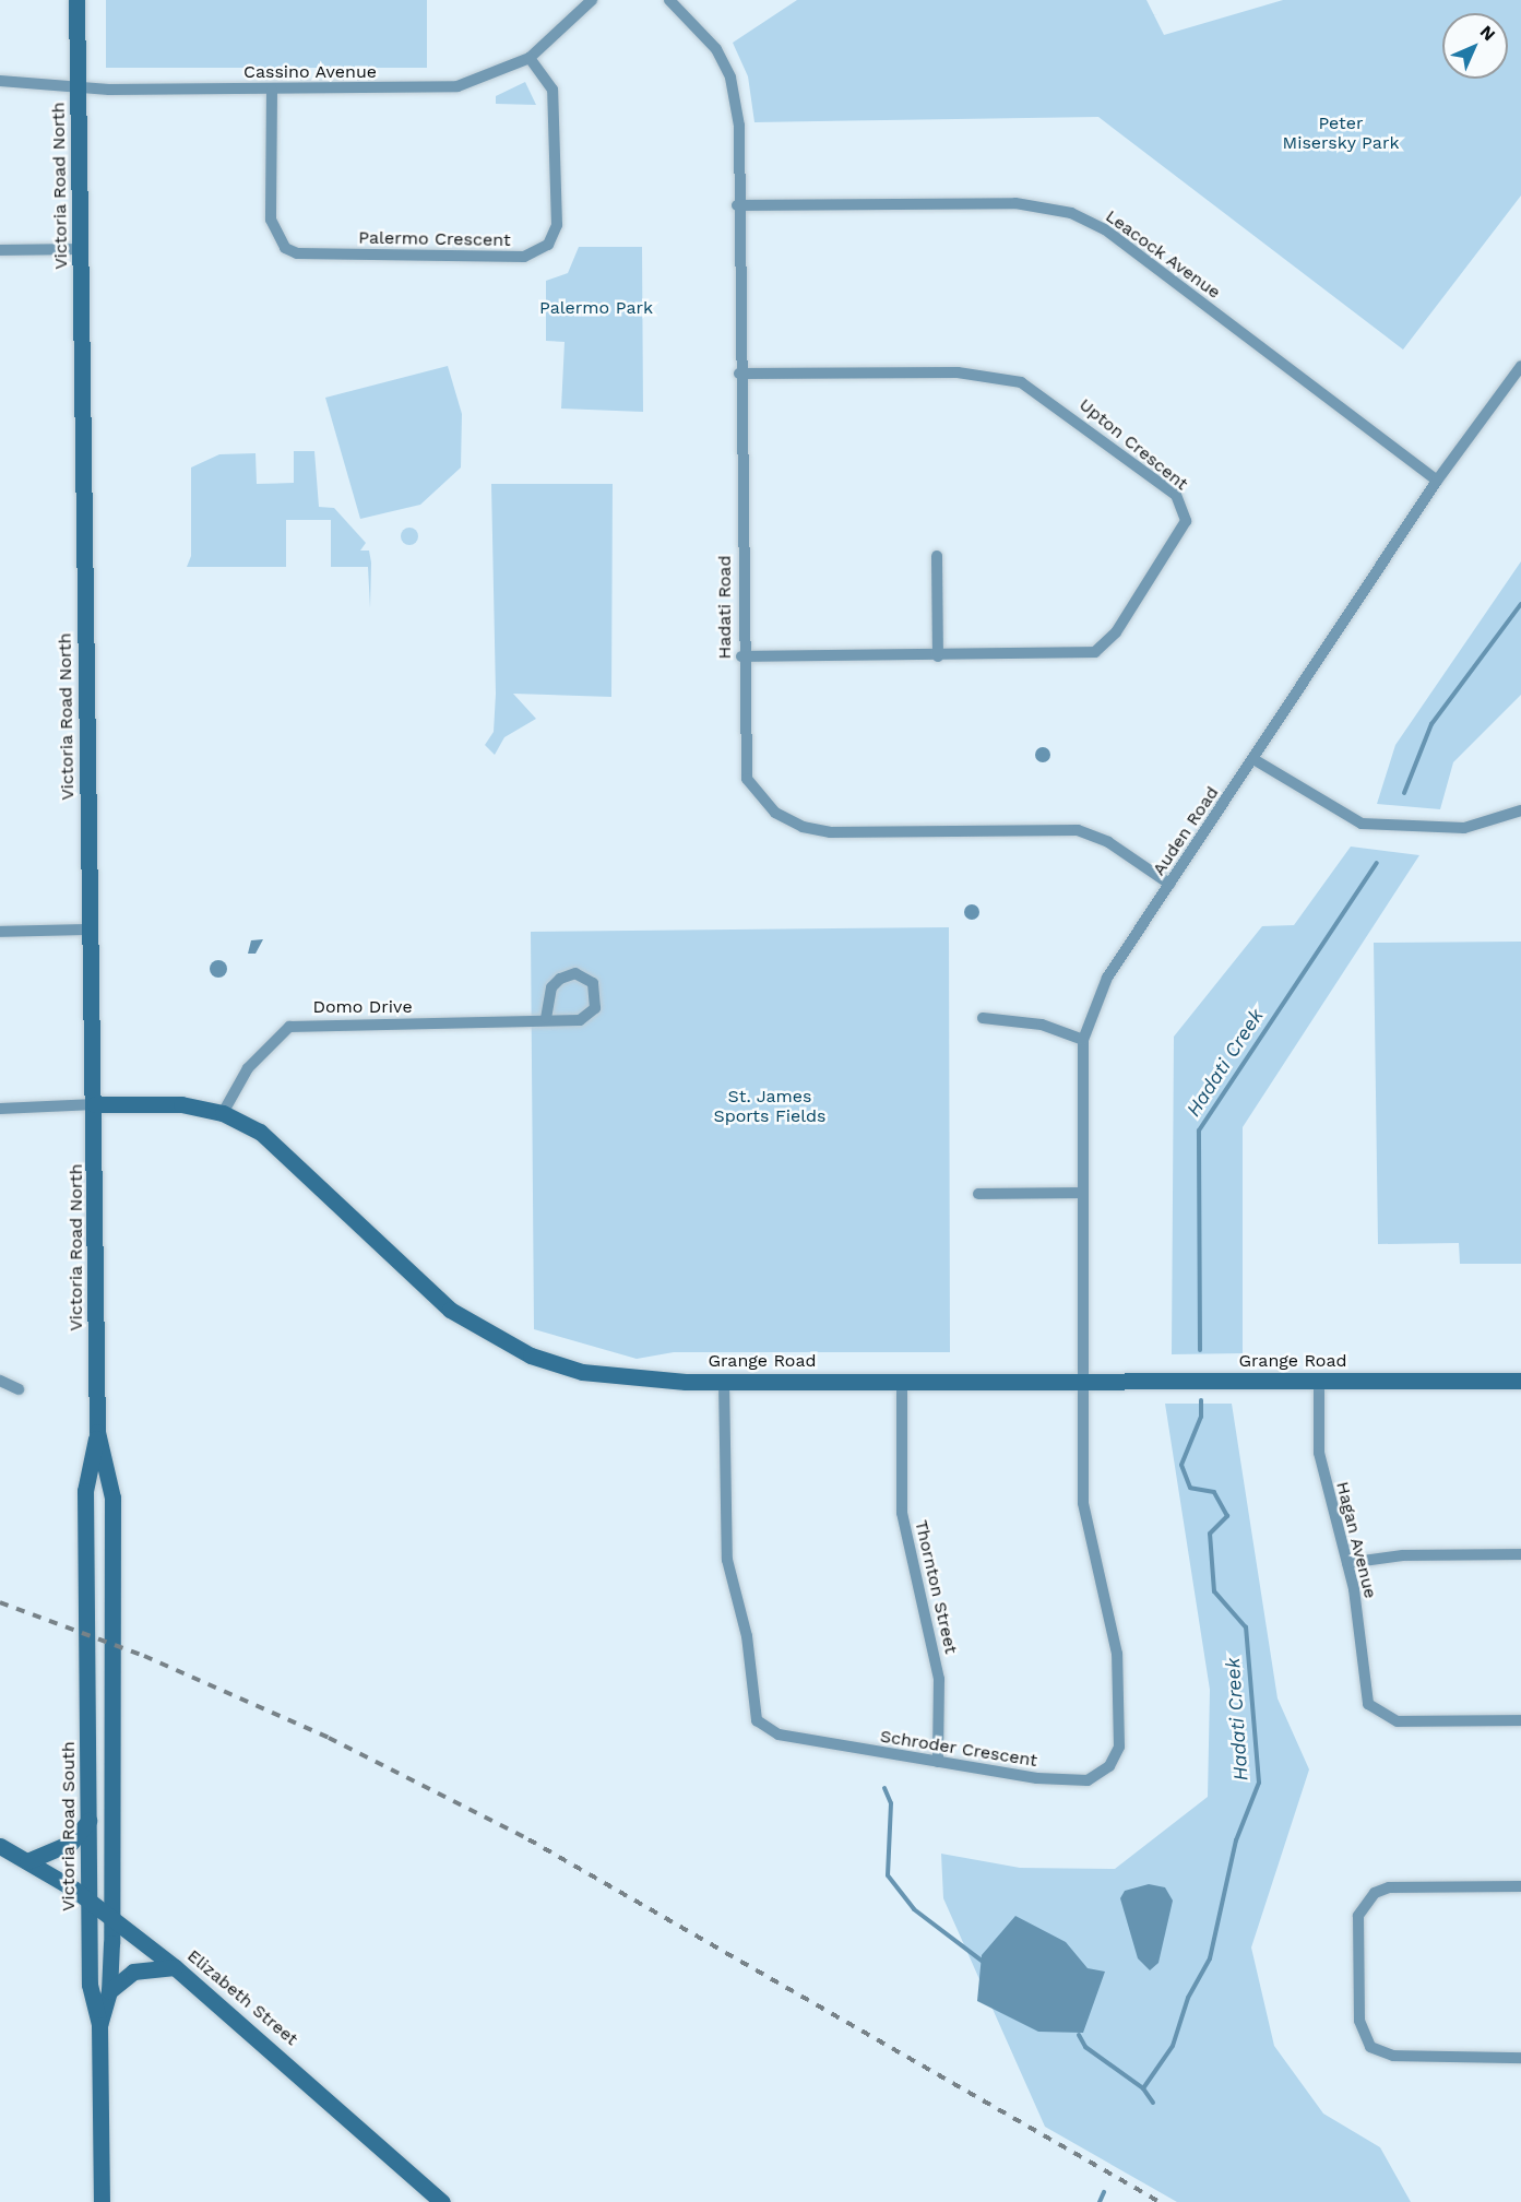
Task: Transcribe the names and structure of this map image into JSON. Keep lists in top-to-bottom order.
{
  "streets": {
    "main road": [
      "Victoria Road North",
      "Grange Road",
      "Victoria Road South",
      "Elizabeth Street"
    ],
    "street": [
      "Cassino Avenue",
      "Palermo Crescent",
      "Leacock Avenue",
      "Upton Crescent",
      "Hadati Road",
      "Auden Road",
      "Domo Drive",
      "Hagan Avenue",
      "Thornton Street",
      "Schroder Crescent"
    ]
  },
  "crossings": [
    ["Cassino Avenue", "Victoria Road North"],
    ["Cassino Avenue", "Palermo Crescent"],
    ["Victoria Road North", "Grange Road"],
    ["Victoria Road North", "Victoria Road South"],
    ["Leacock Avenue", "Hadati Road"],
    ["Leacock Avenue", "Auden Road"],
    ["Upton Crescent", "Hadati Road"],
    ["Hadati Road", "Auden Road"],
    ["Auden Road", "Grange Road"],
    ["Auden Road", "Schroder Crescent"],
    ["Domo Drive", "Grange Road"],
    ["Grange Road", "Hagan Avenue"],
    ["Grange Road", "Thornton Street"],
    ["Grange Road", "Schroder Crescent"],
    ["Thornton Street", "Schroder Crescent"],
    ["Victoria Road South", "Elizabeth Street"]
  ],
  "water": ["Hadati Creek"],
  "parks": ["Peter Misersky Park", "Palermo Park", "St. James Sports Fields"],
  "north": "top right"
}
